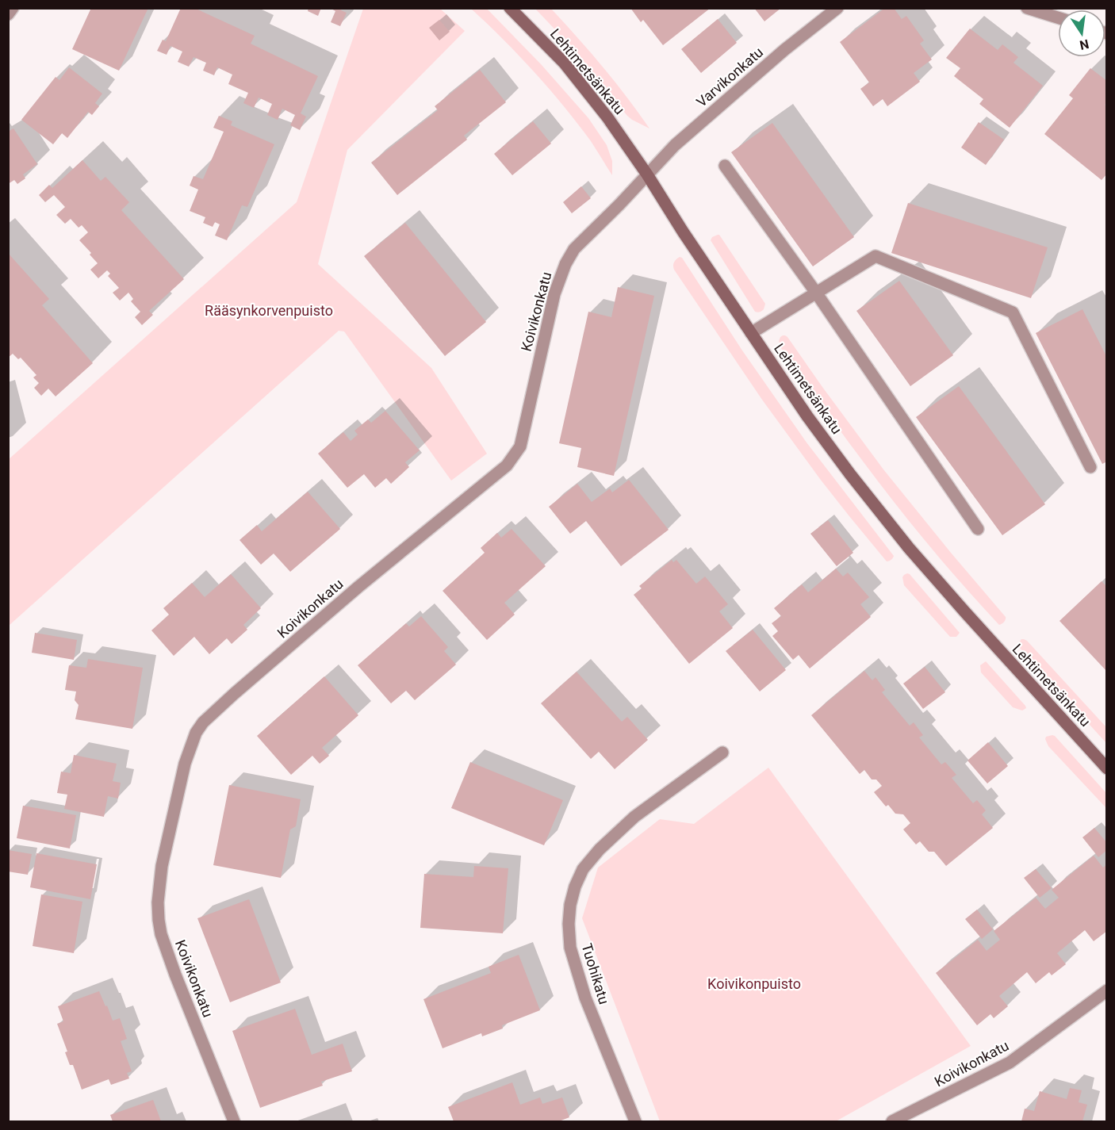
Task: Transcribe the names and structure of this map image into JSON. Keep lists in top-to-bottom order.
{
  "streets": {
    "street": [
      "Lehtimetsänkatu",
      "Varvikonkatu",
      "Koivikonkatu",
      "Tuohikatu"
    ]
  },
  "crossings": [
    ["Lehtimetsänkatu", "Varvikonkatu"],
    ["Lehtimetsänkatu", "Koivikonkatu"],
    ["Varvikonkatu", "Koivikonkatu"]
  ],
  "parks": ["Rääsynkorvenpuisto", "Koivikonpuisto"],
  "north": "bottom"
}
